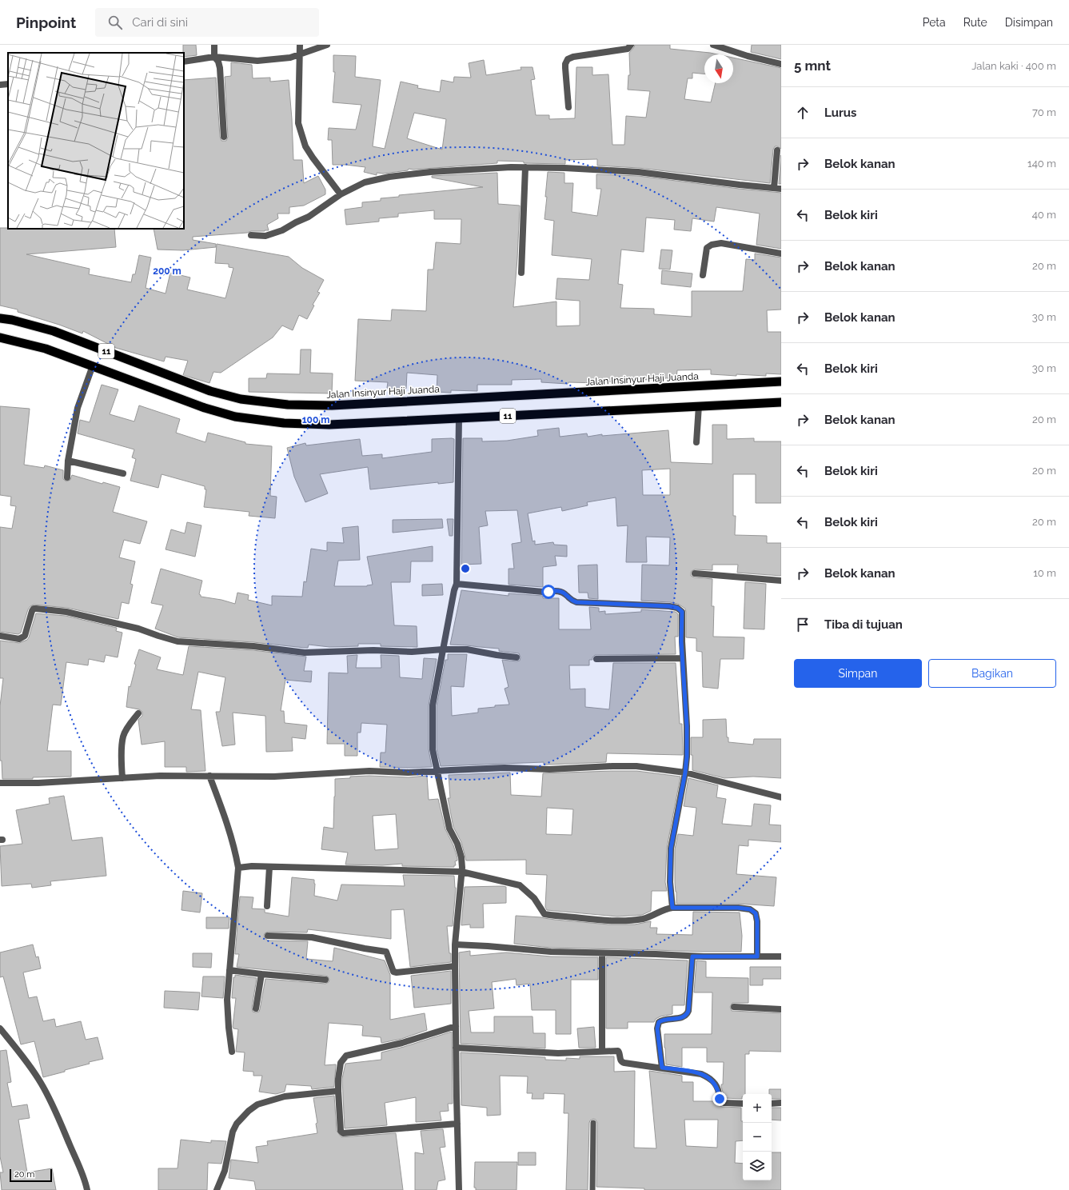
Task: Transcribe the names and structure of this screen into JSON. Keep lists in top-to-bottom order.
{
  "streets": {
    "highway": ["11", "Jalan Insinyur Haji Juanda"]
  },
  "scale_bar": "20 m",
  "north": "bottom",
  "page": {
    "header": "Pinpoint",
    "search": "Cari di sini",
    "nav": ["Peta", "Rute", "Disimpan"],
    "heading": ["5 mnt", "Jalan kaki · 400 m"],
    "list": [
      ["Lurus", "70 m"],
      ["Belok kanan", "140 m"],
      ["Belok kiri", "40 m"],
      ["Belok kanan", "20 m"],
      ["Belok kanan", "30 m"],
      ["Belok kiri", "30 m"],
      ["Belok kanan", "20 m"],
      ["Belok kiri", "20 m"],
      ["Belok kiri", "20 m"],
      ["Belok kanan", "10 m"],
      "Tiba di tujuan"
    ],
    "buttons": ["Simpan", "Bagikan"],
    "map_buttons": ["+", "−"],
    "scale": "20 m"
  },
  "rings": ["200 m", "100 m"]
}
